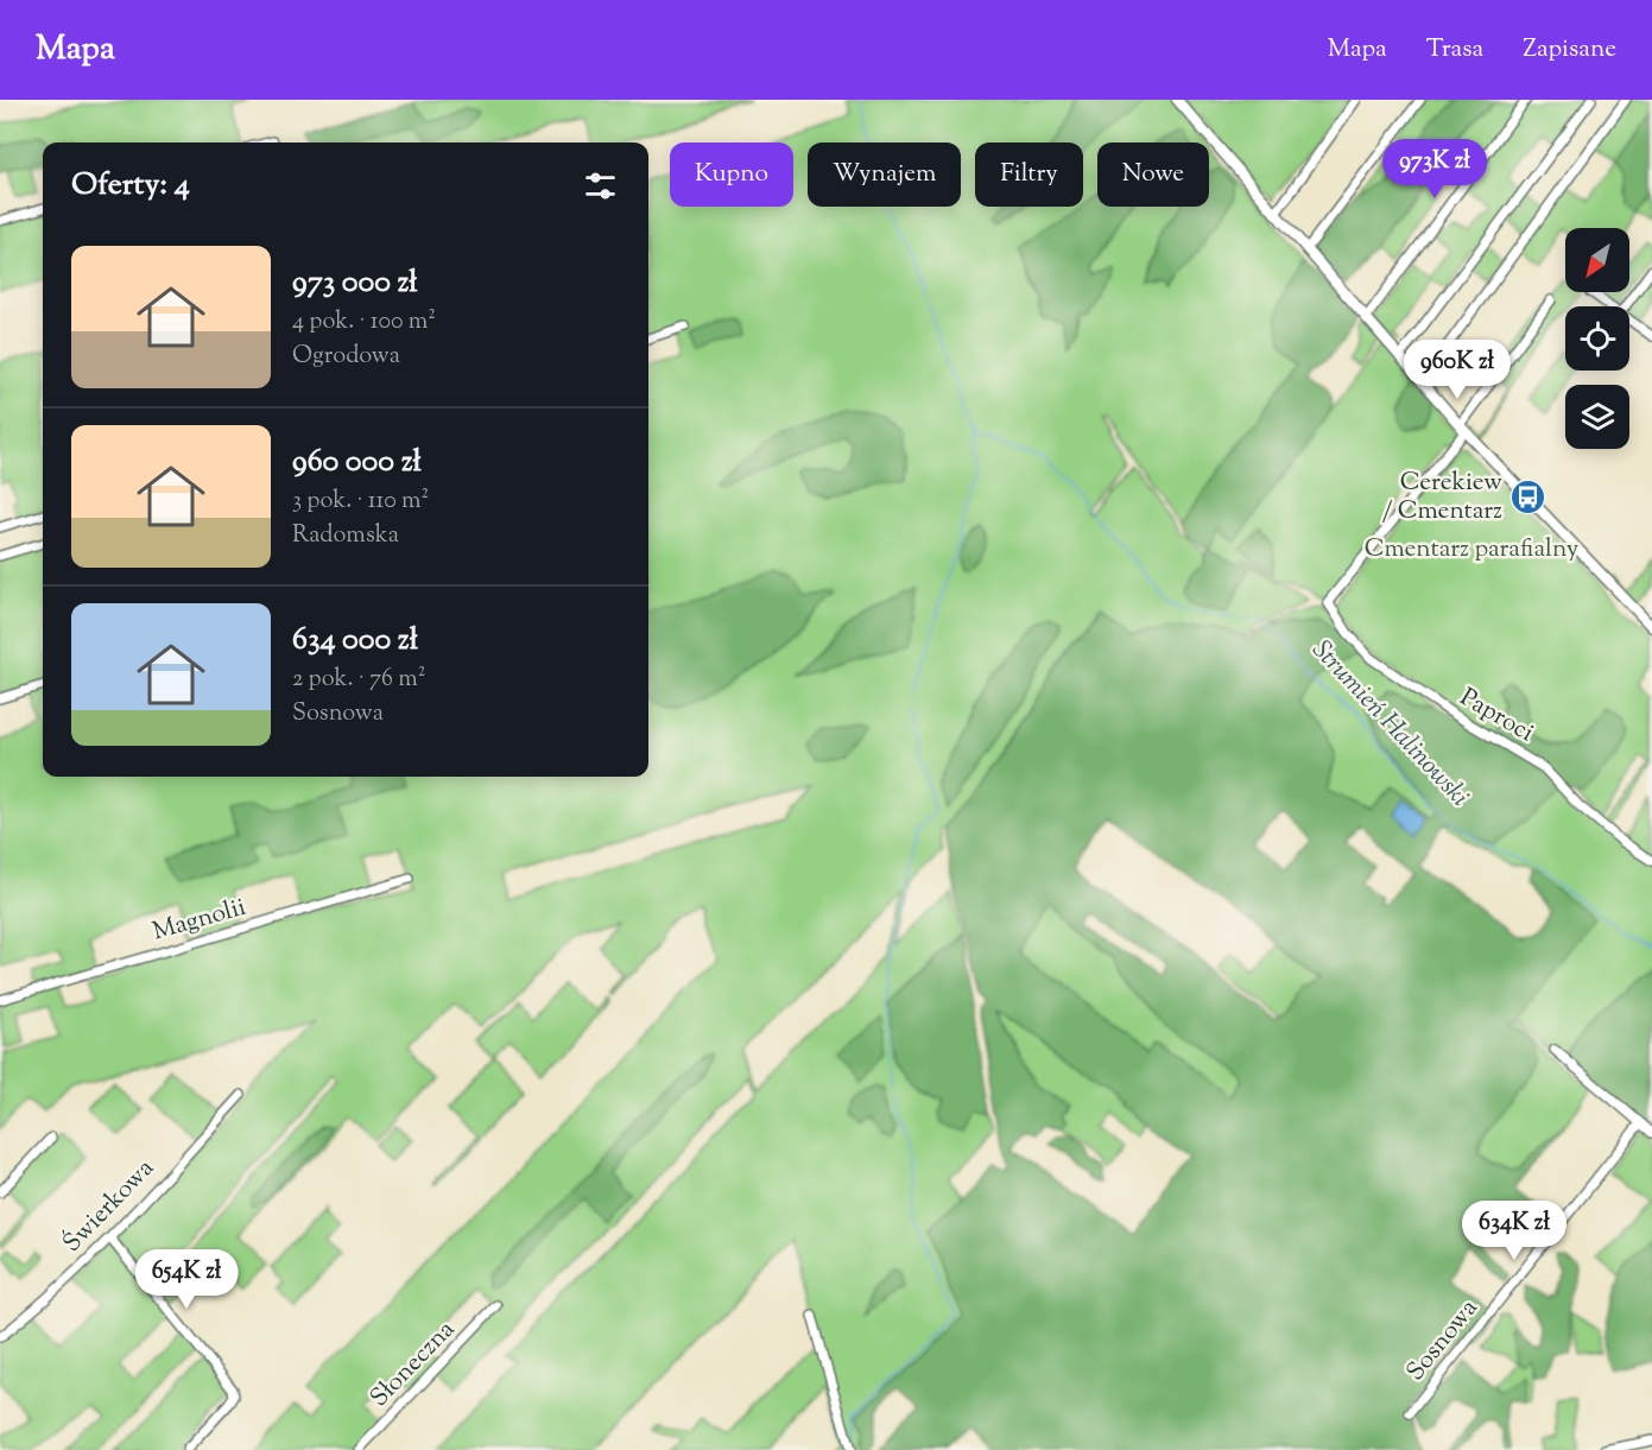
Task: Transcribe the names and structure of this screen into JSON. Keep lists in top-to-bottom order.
{
  "streets": {
    "street": [
      "Paproci",
      "Magnolii",
      "Świerkowa",
      "Sosnowa",
      "Słoneczna"
    ]
  },
  "water": ["Strumień Halinowski"],
  "parks": ["Cmentarz parafialny"],
  "places": {
    "bus stop": ["Cerekiew / Cmentarz"]
  },
  "north": "bottom left",
  "page": {
    "header": "Mapa",
    "nav": ["Mapa", "Trasa", "Zapisane"],
    "price": [
      "973K zł",
      "960K zł",
      "634K zł",
      "654K zł"
    ],
    "chip": [
      "Kupno",
      "Wynajem",
      "Filtry",
      "Nowe"
    ],
    "heading": "Oferty: 4",
    "list": [
      {
        "name": "973 000 zł",
        "note": "4 pok. · 100 m² · Ogrodowa"
      },
      {
        "name": "960 000 zł",
        "note": "3 pok. · 110 m² · Radomska"
      },
      {
        "name": "634 000 zł",
        "note": "2 pok. · 76 m² · Sosnowa"
      }
    ]
  }
}
